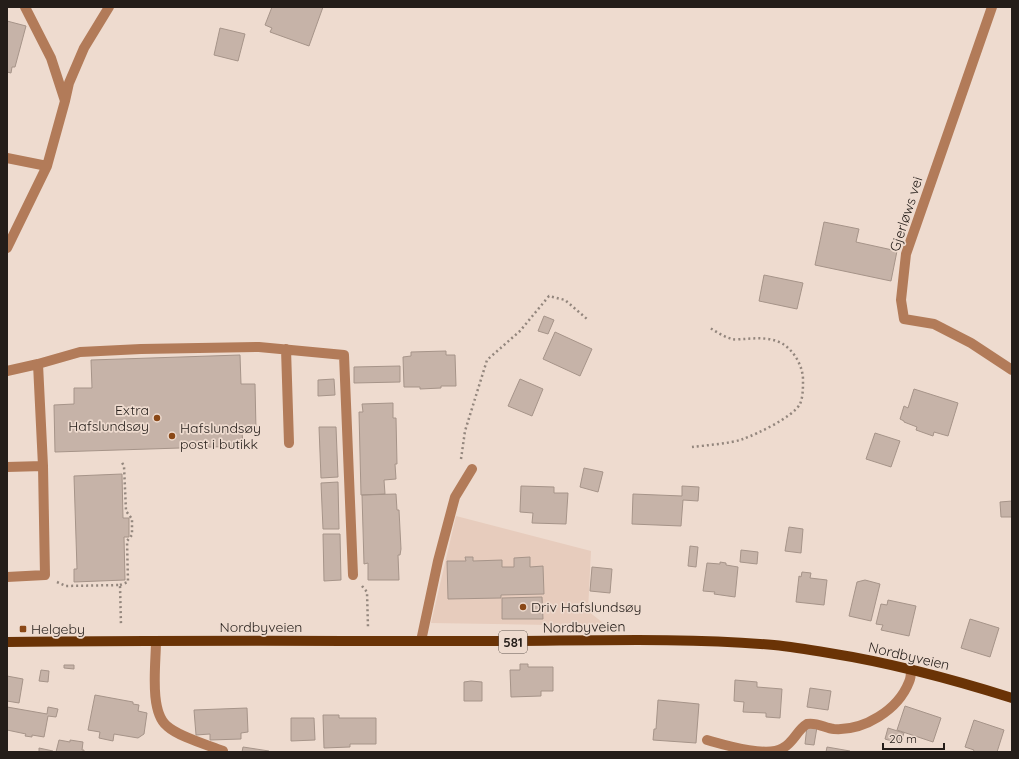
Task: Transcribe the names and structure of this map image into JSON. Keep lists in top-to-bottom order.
{
  "streets": {
    "main road": ["Nordbyveien", "581"],
    "street": ["Gjerløws vei"]
  },
  "places": {
    "other": ["Extra Hafslundsøy", "Hafslundsøy post i butikk", "Driv Hafslundsøy"],
    "transit": ["Helgeby"]
  },
  "scale_bar": "20 m"
}
